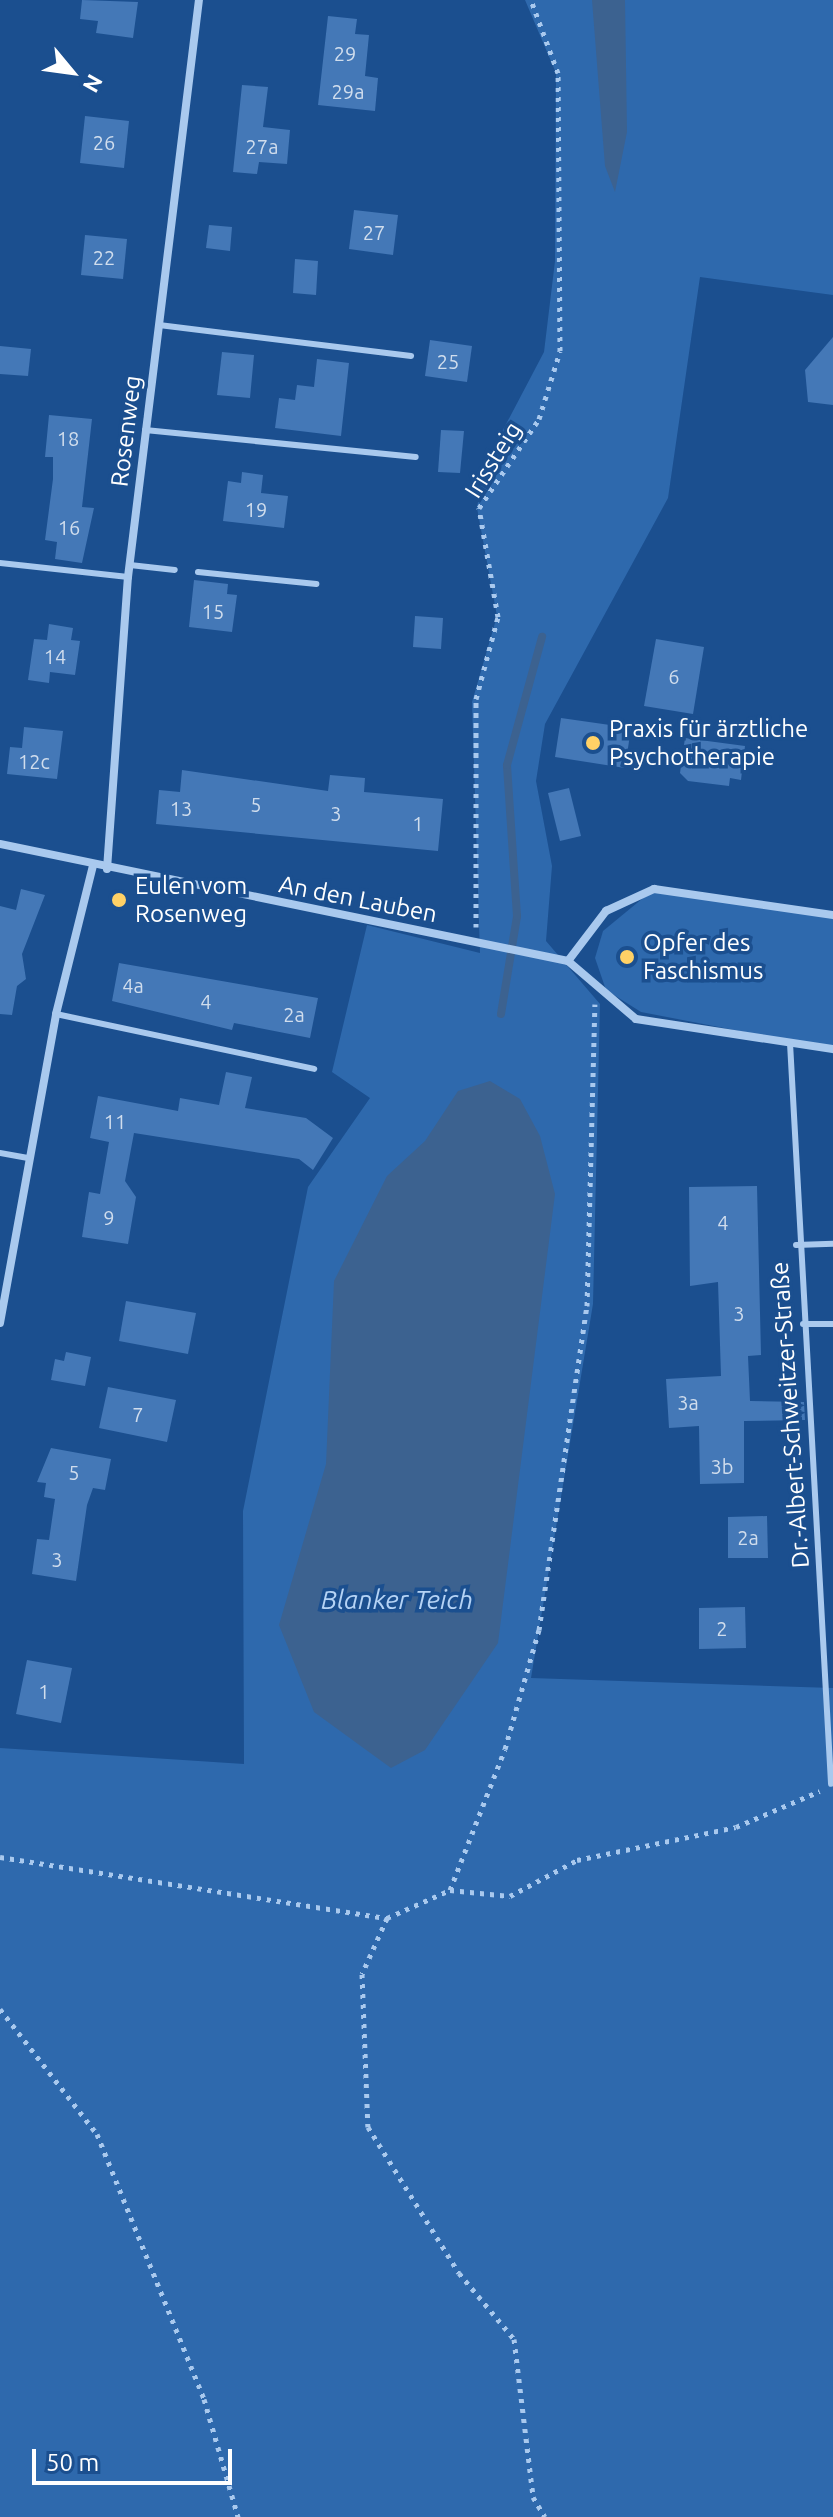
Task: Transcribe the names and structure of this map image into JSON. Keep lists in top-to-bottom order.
{
  "streets": {
    "street": ["Rosenweg", "An den Lauben"],
    "lane": ["Dr.-Albert-Schweitzer-Straße"],
    "path": ["Irissteig"]
  },
  "crossings": [
    ["Rosenweg", "An den Lauben"],
    ["Irissteig", "An den Lauben"]
  ],
  "water": ["Blanker Teich"],
  "places": ["Praxis für ärztliche Psychotherapie", "Eulen vom Rosenweg", "Opfer des Faschismus"],
  "house_numbers": [
    "29",
    "29a",
    "26",
    "27a",
    "27",
    "22",
    "25",
    "18",
    "19",
    "16",
    "15",
    "14",
    "6",
    "12c",
    "5",
    "13",
    "3",
    "1",
    "4a",
    "4",
    "2a",
    "11",
    "9",
    "4",
    "3",
    "3a",
    "7",
    "3b",
    "5",
    "2a",
    "3",
    "2",
    "1"
  ],
  "scale_bar": "50 m",
  "north": "bottom right"
}
